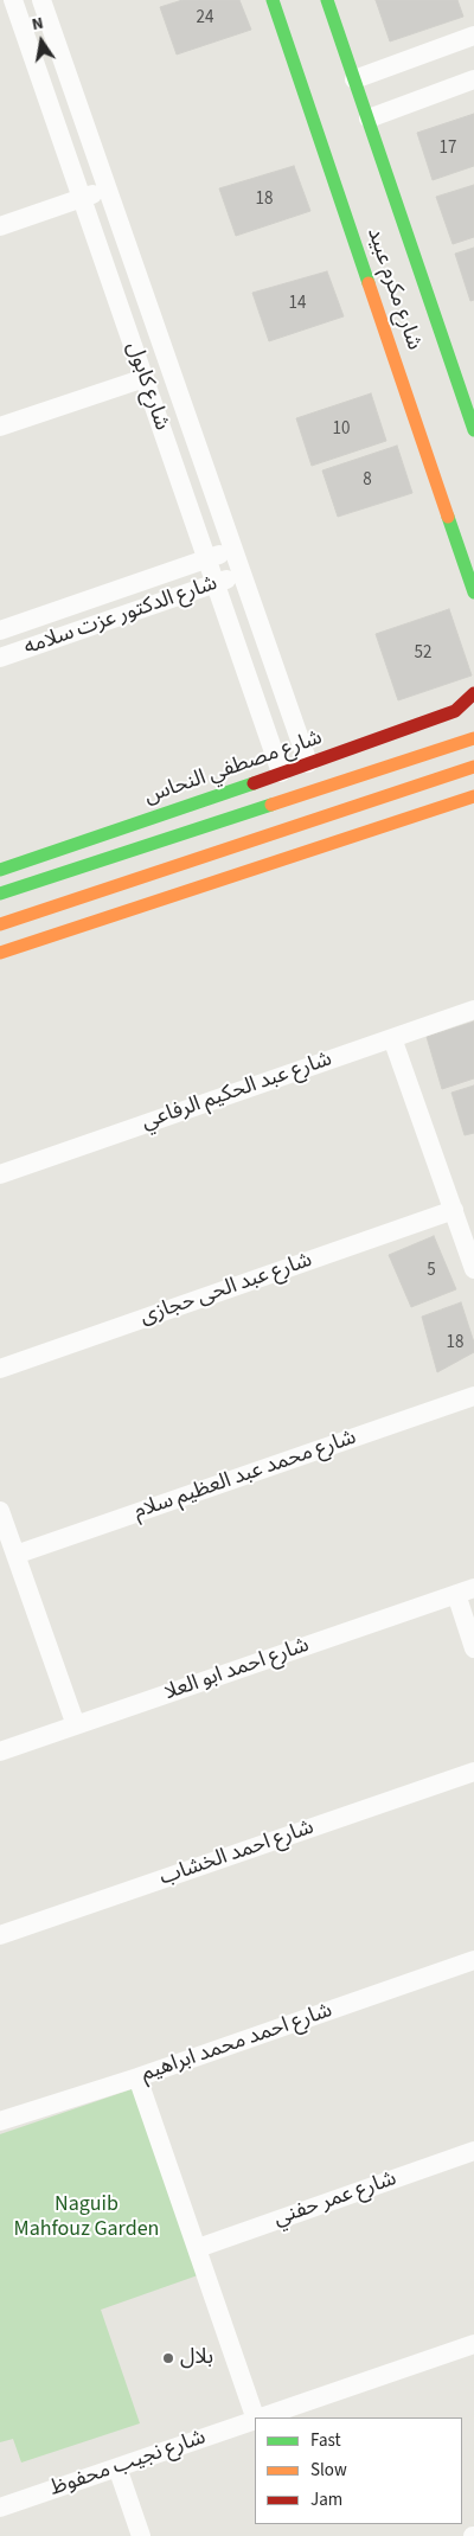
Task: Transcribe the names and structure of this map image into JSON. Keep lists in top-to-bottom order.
{
  "streets": {
    "main road": ["شارع مكرم عبيد", "شارع مصطفي النحاس"],
    "street": [
      "شارع كابول",
      "شارع الدكتور عزت سلامه",
      "شارع عبد الحكيم الرفاعي",
      "شارع عبد الحى حجازى",
      "شارع محمد عبد العظيم سلام",
      "شارع احمد ابو العلا",
      "شارع احمد الخشاب",
      "شارع احمد محمد ابراهيم",
      "شارع عمر حفني",
      "شارع نجيب محفوظ"
    ]
  },
  "crossings": [
    ["شارع كابول", "شارع الدكتور عزت سلامه"],
    ["شارع كابول", "شارع مصطفي النحاس"]
  ],
  "parks": ["Naguib Mahfouz Garden"],
  "places": ["بلال"],
  "house_numbers": [
    "24",
    "17",
    "18",
    "14",
    "10",
    "8",
    "52",
    "5",
    "18"
  ],
  "legend": ["Fast", "Slow", "Jam"],
  "north": "top"
}
